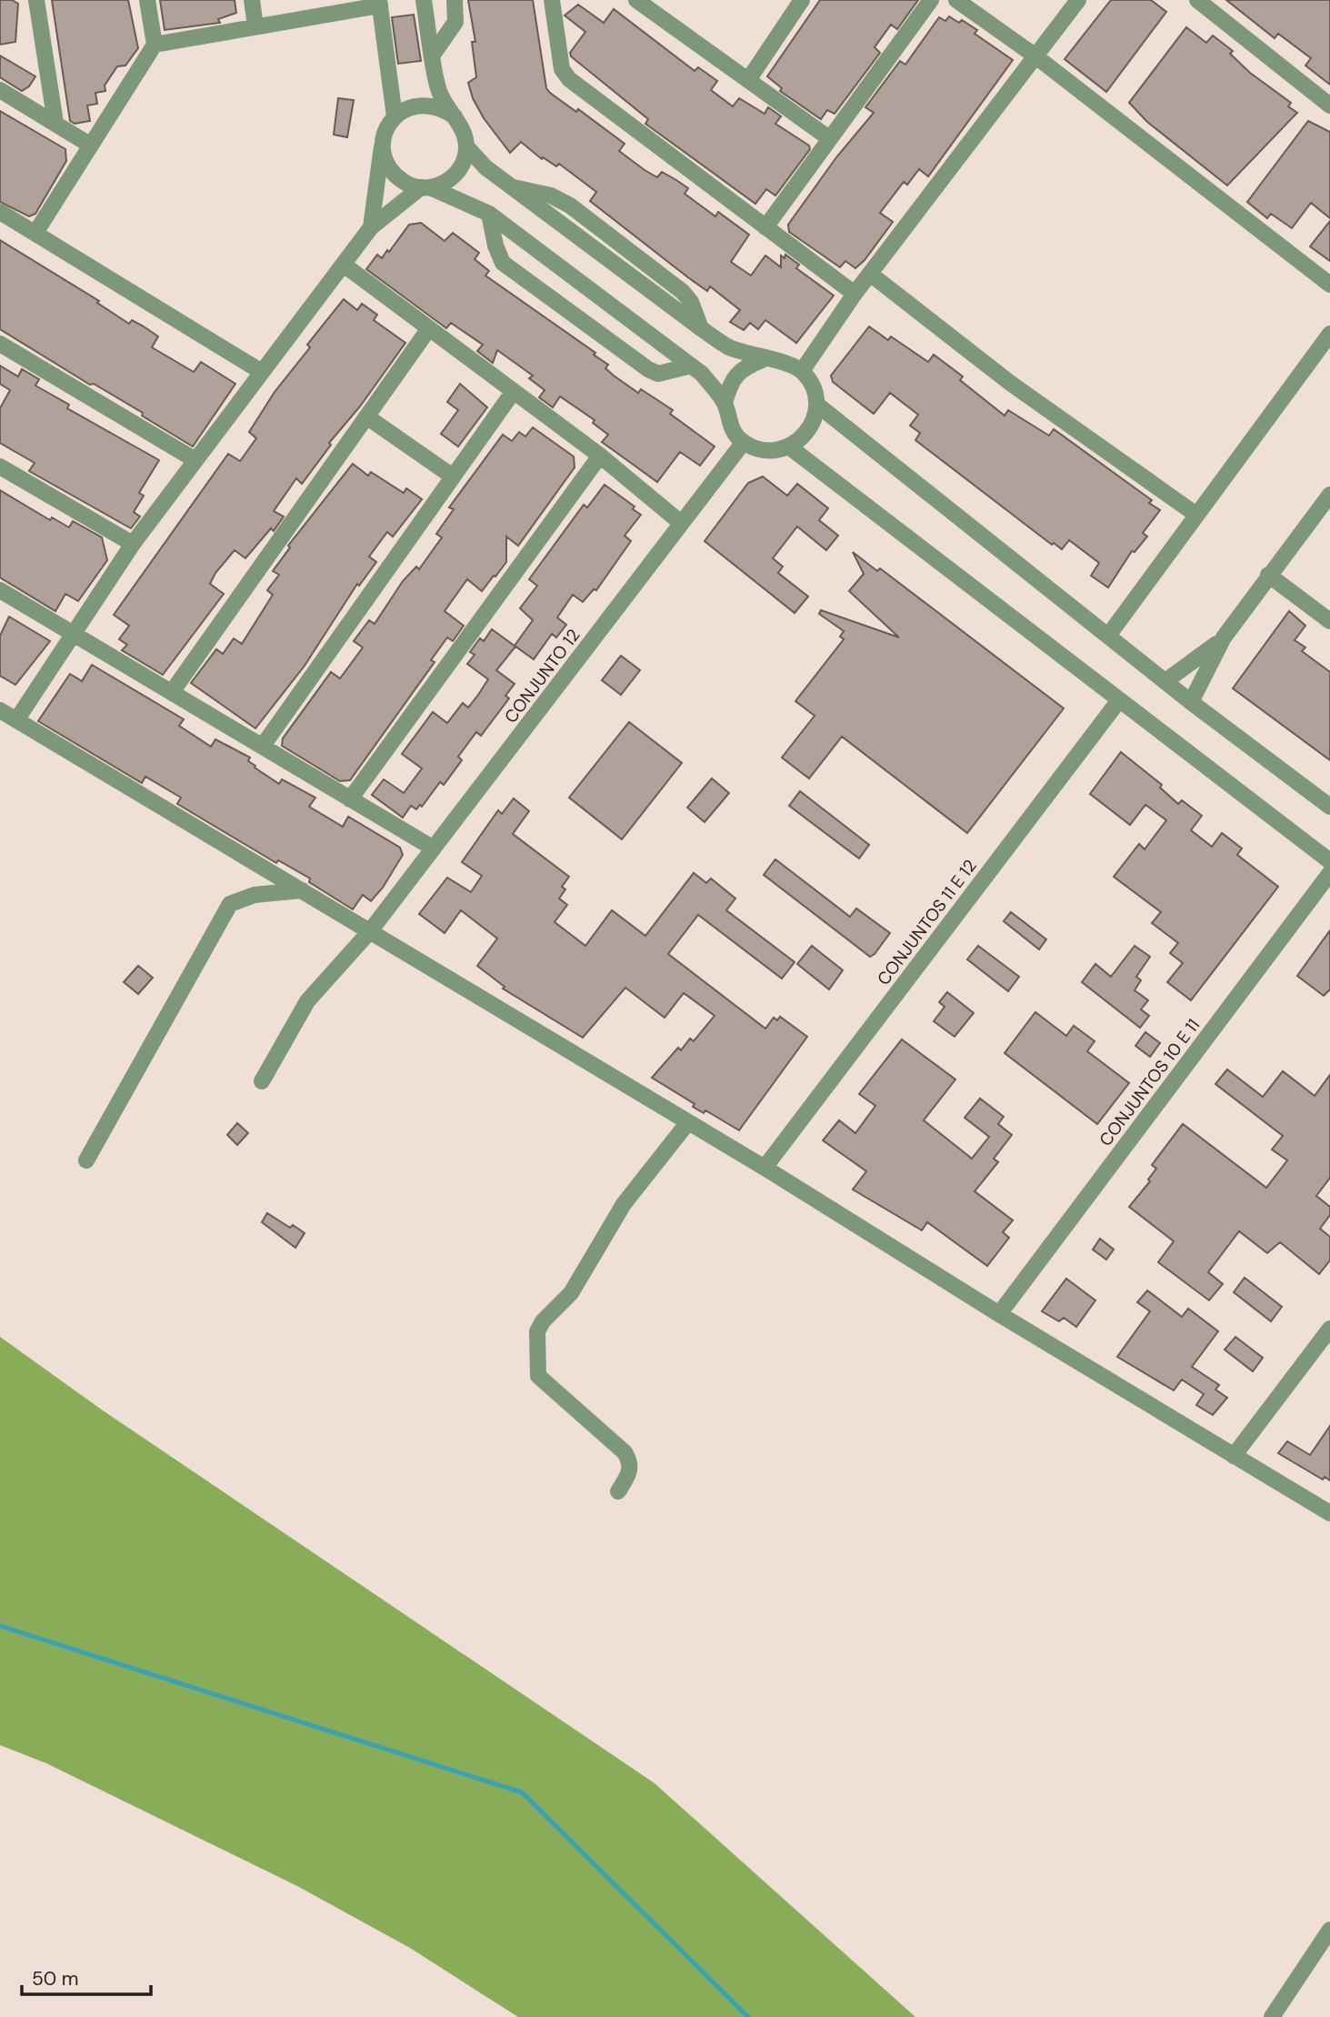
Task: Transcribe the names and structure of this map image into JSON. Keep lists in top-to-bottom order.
{
  "streets": {
    "street": ["CONJUNTO 12", "CONJUNTOS 11 E 12", "CONJUNTOS 10 E 11"]
  },
  "scale_bar": "50 m"
}
